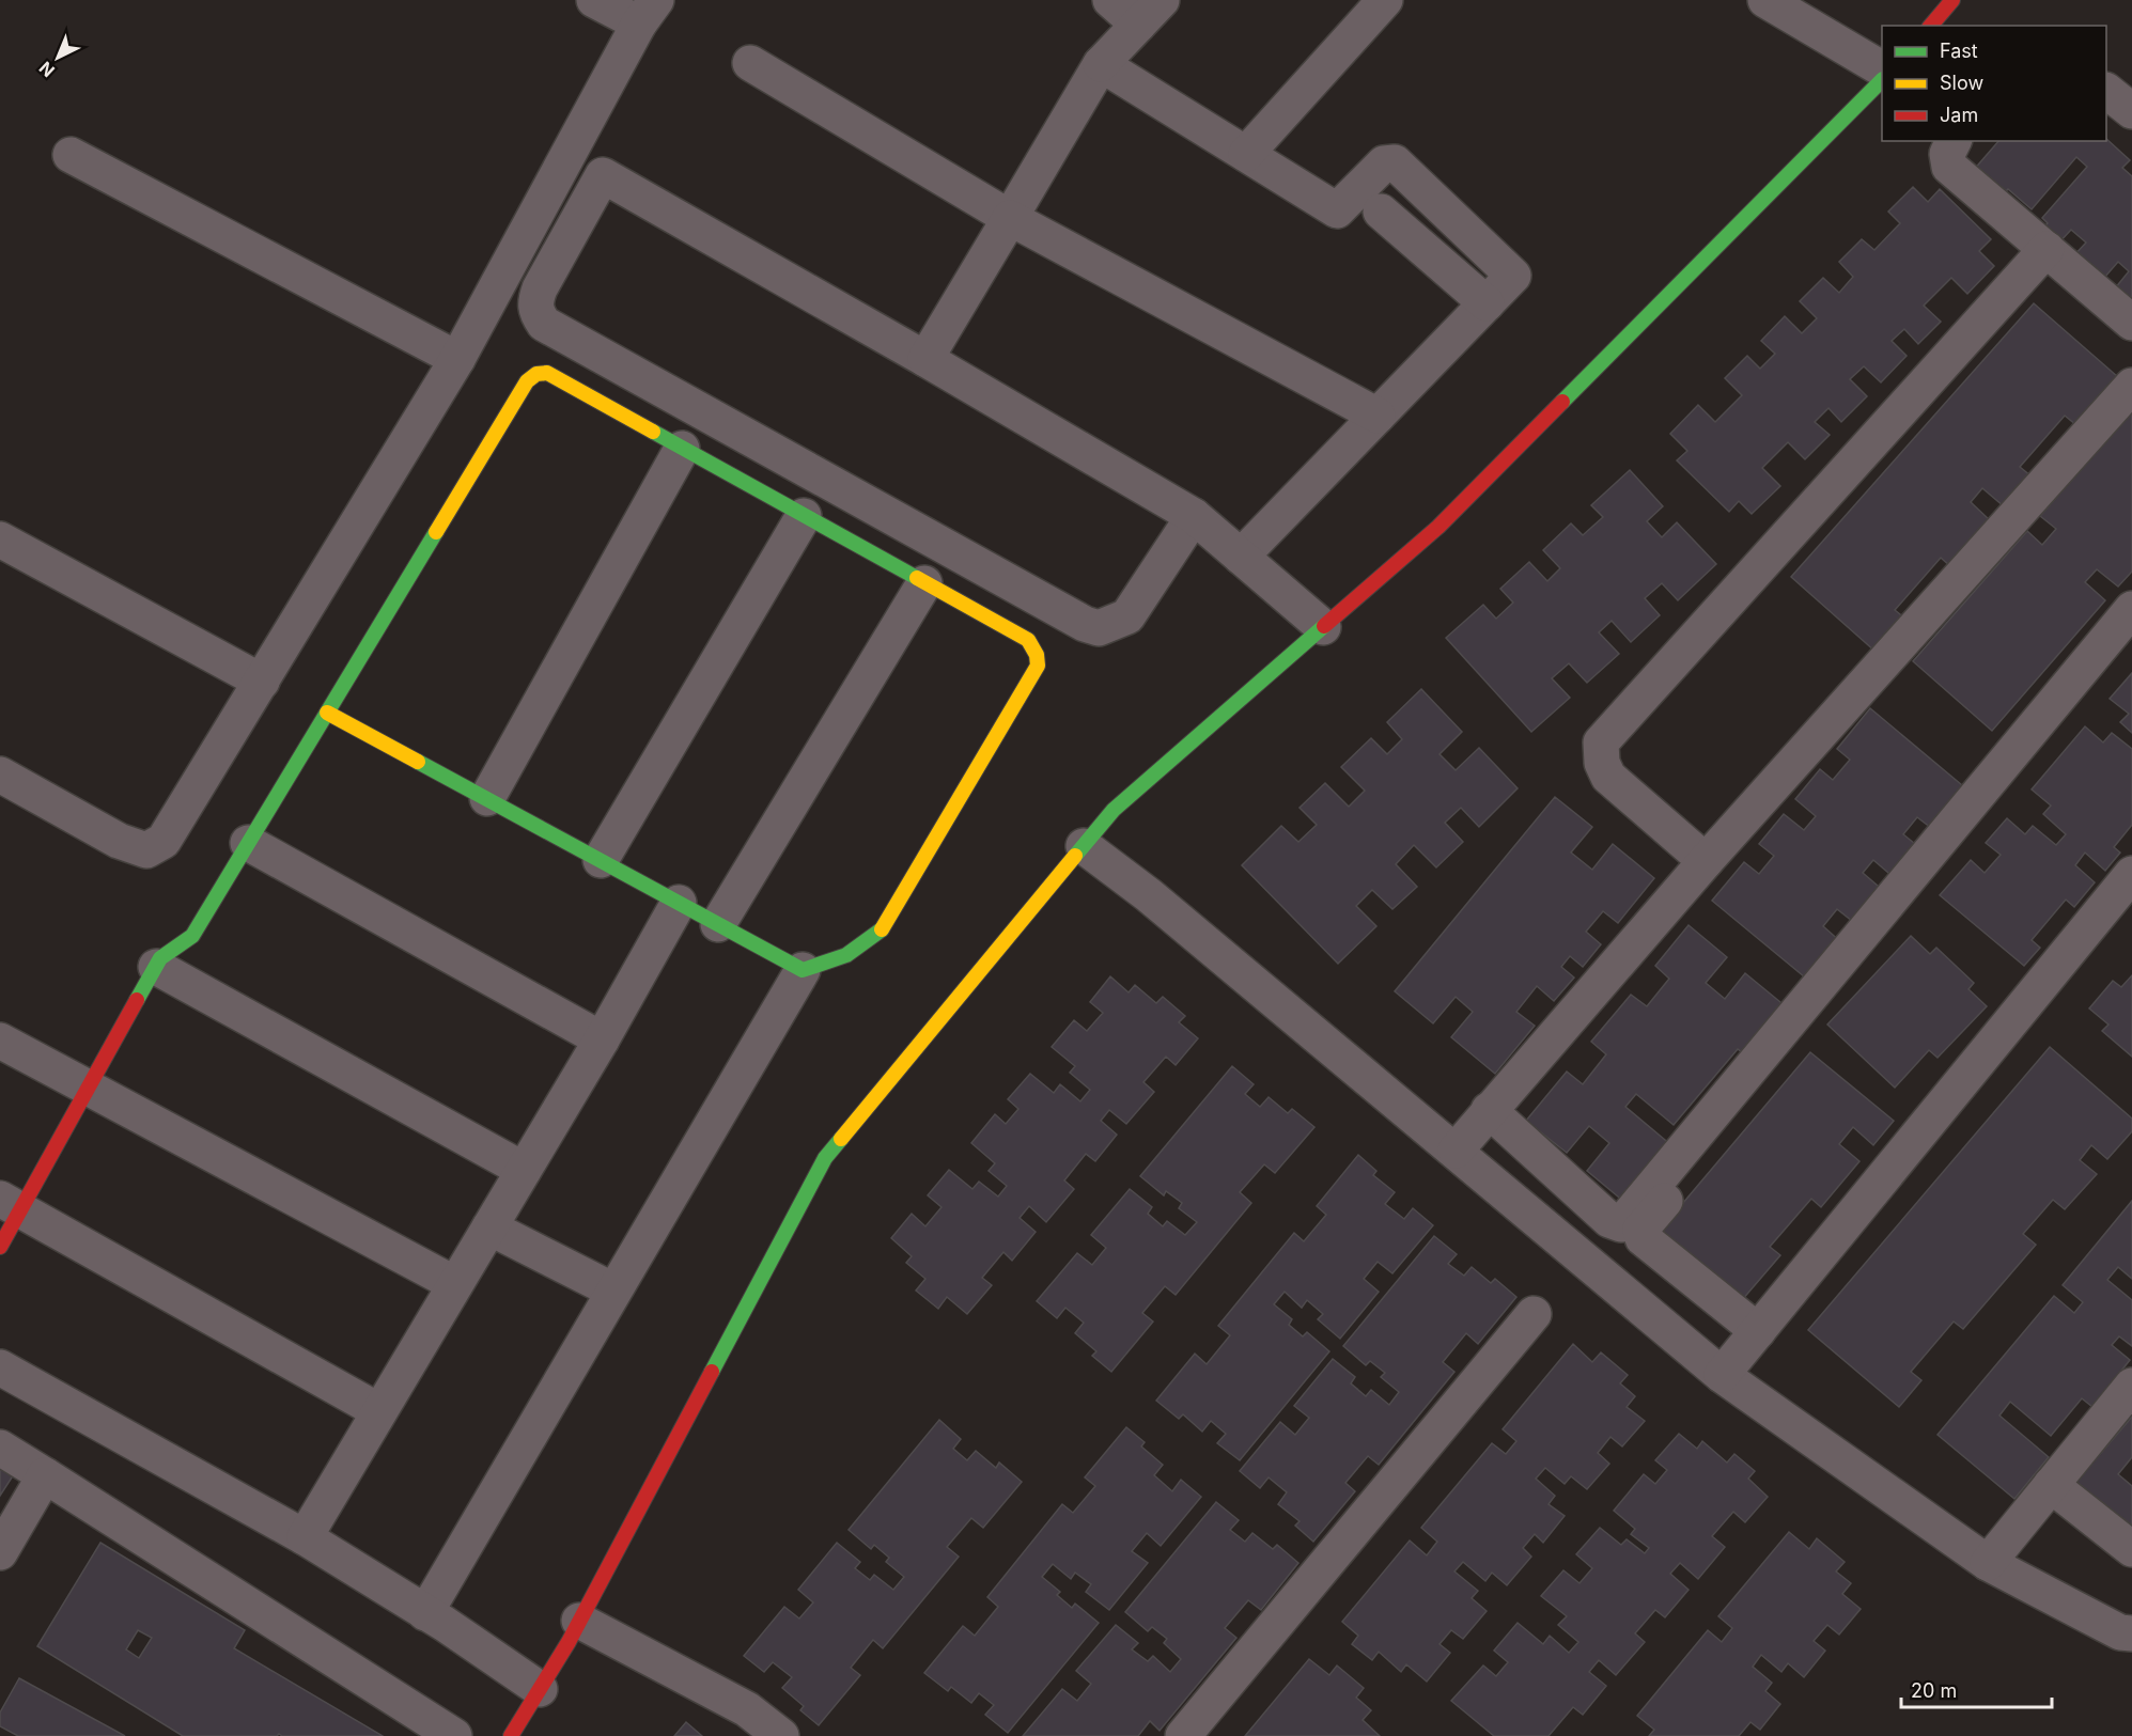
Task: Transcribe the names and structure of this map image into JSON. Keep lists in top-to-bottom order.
{
  "legend": ["Fast", "Slow", "Jam"],
  "scale_bar": "20 m",
  "north": "bottom left"
}
